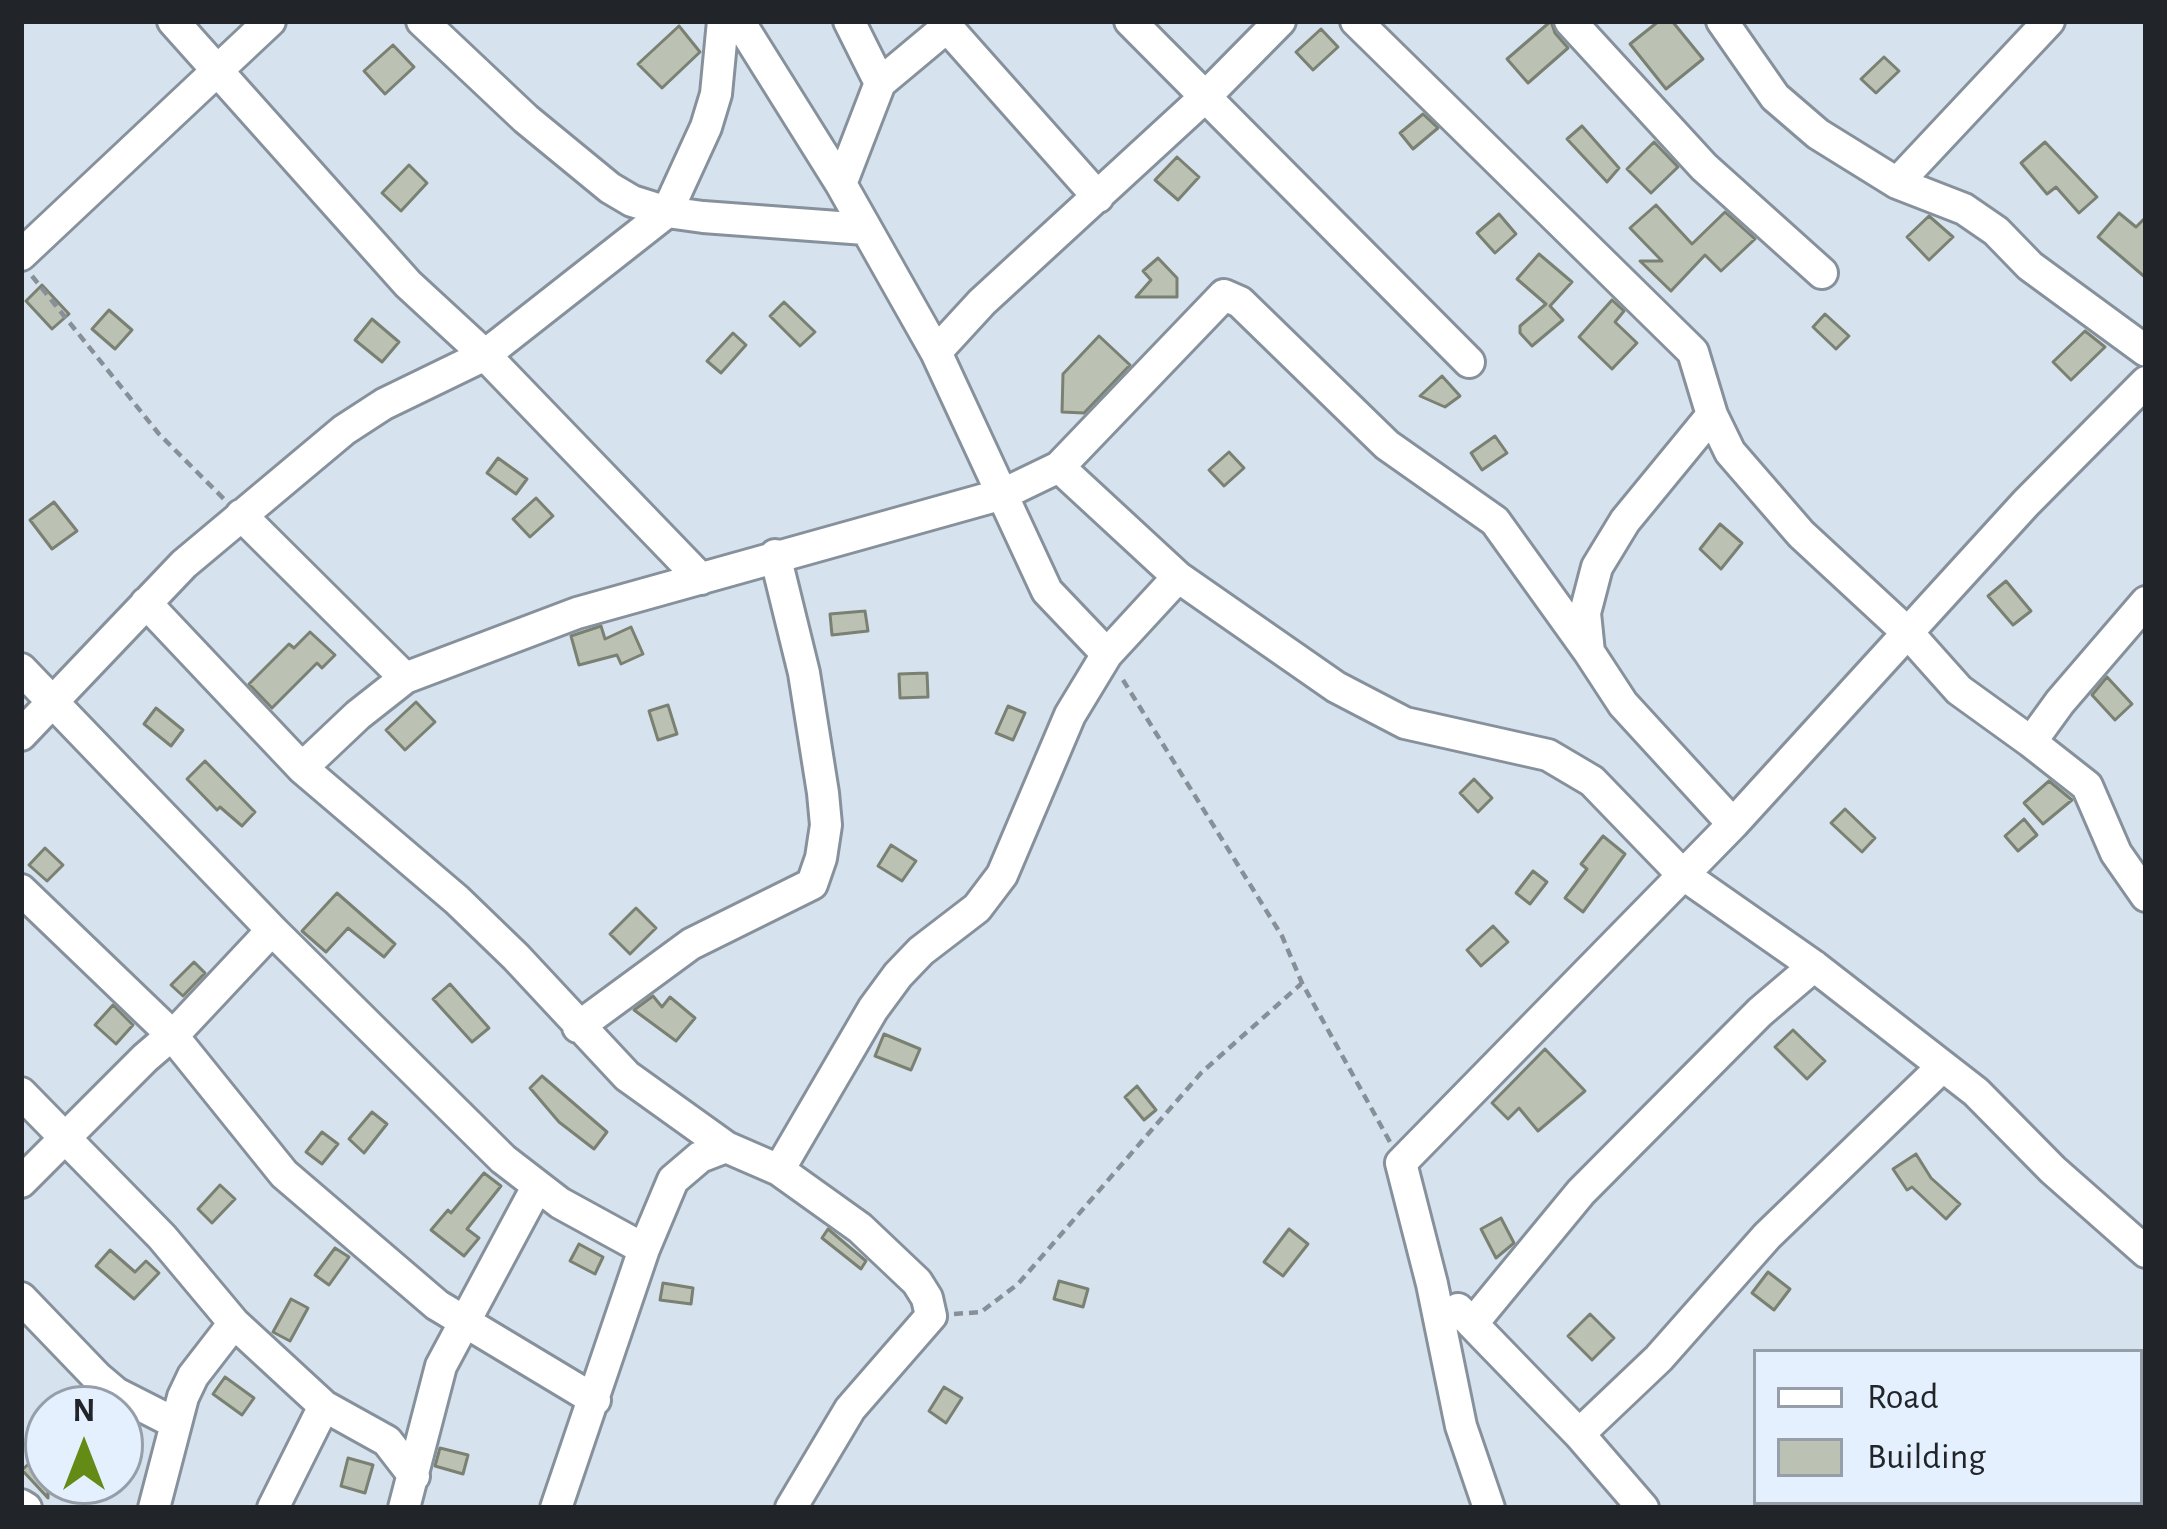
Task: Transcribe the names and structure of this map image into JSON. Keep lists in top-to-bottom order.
{
  "legend": ["Road", "Building"],
  "north": "top"
}
